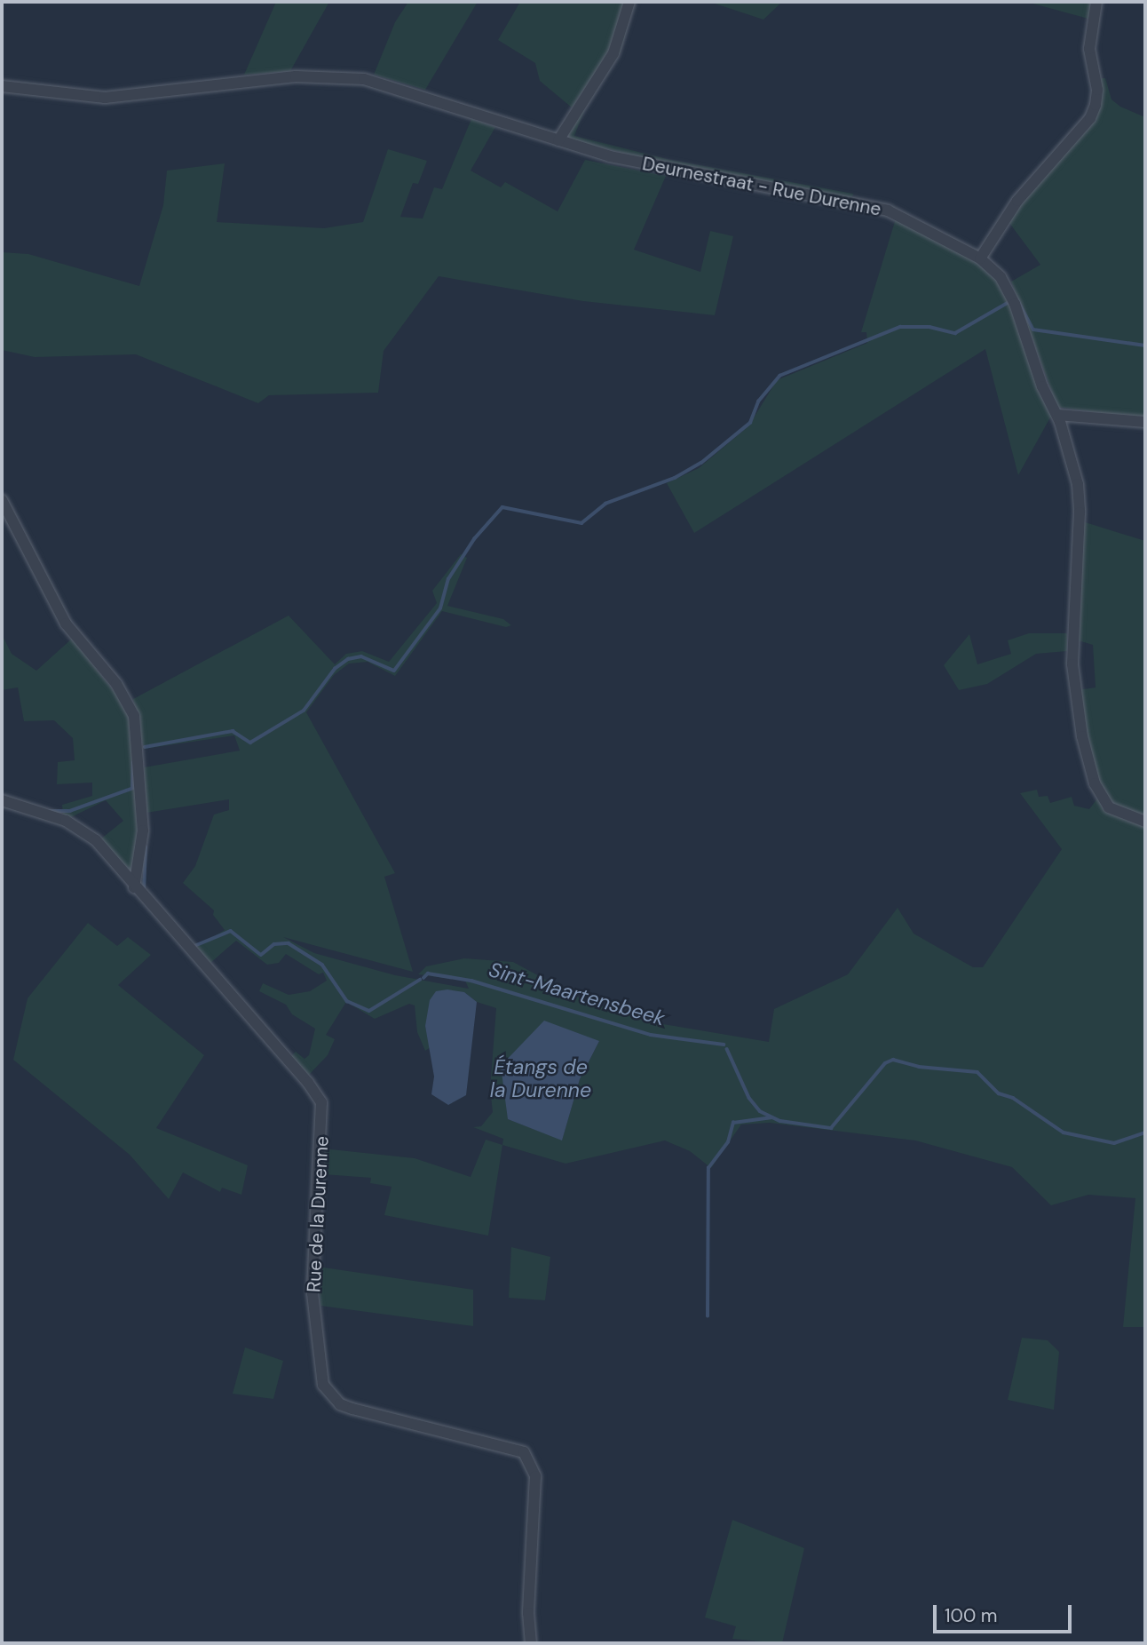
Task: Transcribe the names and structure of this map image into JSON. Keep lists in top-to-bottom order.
{
  "streets": {
    "street": ["Deurnestraat - Rue Durenne", "Rue de la Durenne"]
  },
  "water": ["Sint-Maartensbeek", "Étangs de la Durenne"],
  "scale_bar": "100 m"
}
